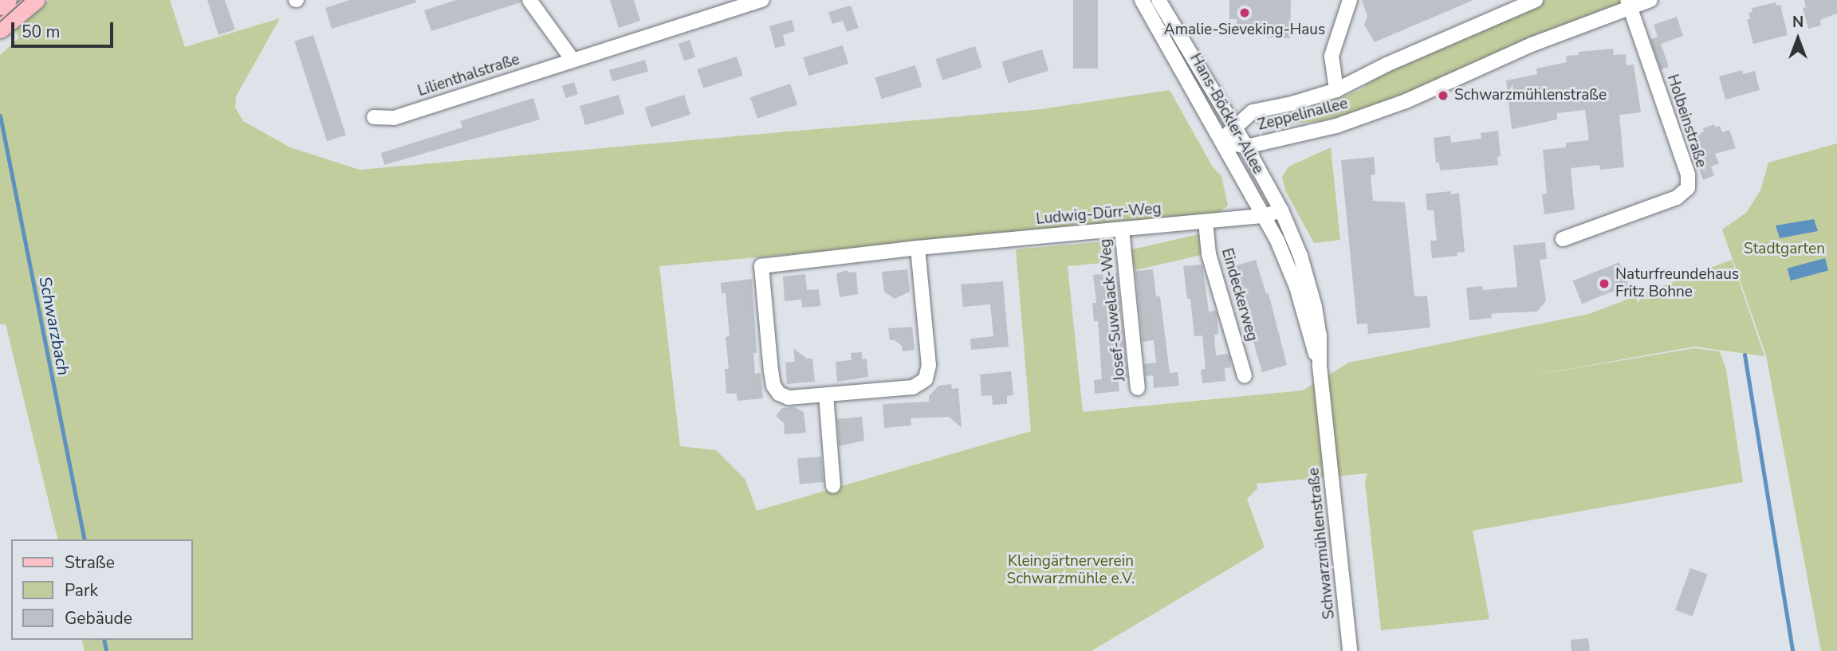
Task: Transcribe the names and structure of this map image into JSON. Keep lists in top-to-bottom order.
{
  "streets": {
    "street": [
      "Lilienthalstraße",
      "Hans-Böckler-Allee",
      "Zeppelinallee",
      "Holbeinstraße",
      "Ludwig-Dürr-Weg",
      "Eindeckerweg",
      "Josef-Suwelack-Weg",
      "Schwarzmühlenstraße"
    ]
  },
  "crossings": [
    ["Hans-Böckler-Allee", "Zeppelinallee"],
    ["Hans-Böckler-Allee", "Ludwig-Dürr-Weg"],
    ["Hans-Böckler-Allee", "Schwarzmühlenstraße"],
    ["Zeppelinallee", "Holbeinstraße"],
    ["Ludwig-Dürr-Weg", "Eindeckerweg"],
    ["Ludwig-Dürr-Weg", "Josef-Suwelack-Weg"],
    ["Ludwig-Dürr-Weg", "Schwarzmühlenstraße"]
  ],
  "water": ["Schwarzbach"],
  "parks": ["Stadtgarten", "Kleingärtnerverein Schwarzmühle e.V."],
  "places": ["Amalie-Sieveking-Haus", "Schwarzmühlenstraße", "Naturfreundehaus Fritz Bohne"],
  "legend": ["Straße", "Park", "Gebäude"],
  "scale_bar": "50 m",
  "north": "top"
}
